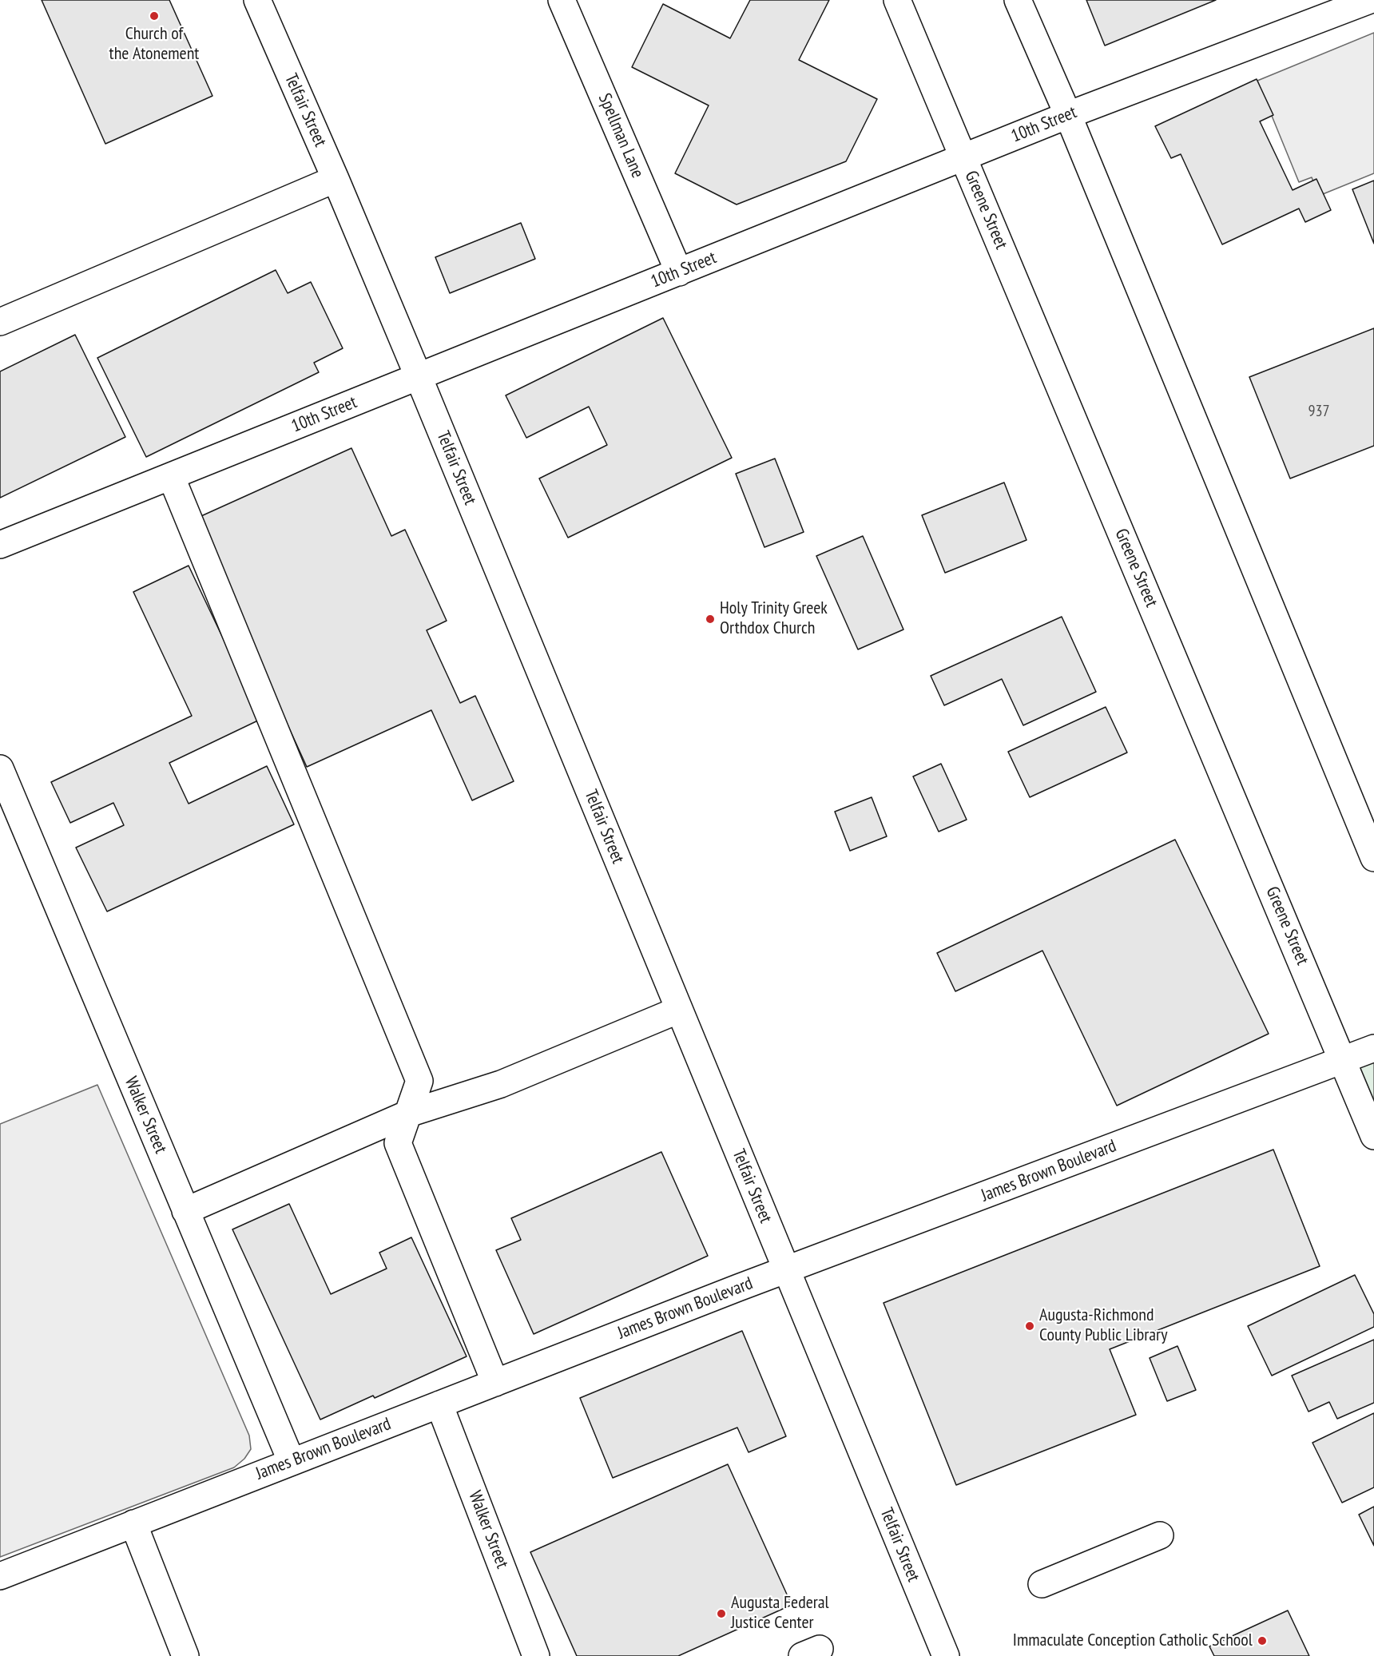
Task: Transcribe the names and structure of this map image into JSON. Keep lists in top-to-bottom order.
{
  "streets": {
    "street": [
      "Telfair Street",
      "10th Street",
      "Spellman Lane",
      "Greene Street",
      "Walker Street",
      "James Brown Boulevard"
    ]
  },
  "crossings": [
    ["Telfair Street", "10th Street"],
    ["Telfair Street", "James Brown Boulevard"],
    ["10th Street", "Spellman Lane"],
    ["10th Street", "Greene Street"],
    ["Greene Street", "James Brown Boulevard"],
    ["Walker Street", "James Brown Boulevard"]
  ],
  "places": [
    "Church of the Atonement",
    "Holy Trinity Greek Orthdox Church",
    "Augusta-Richmond County Public Library",
    "Augusta Federal Justice Center",
    "Immaculate Conception Catholic School"
  ],
  "house_numbers": ["937"]
}
